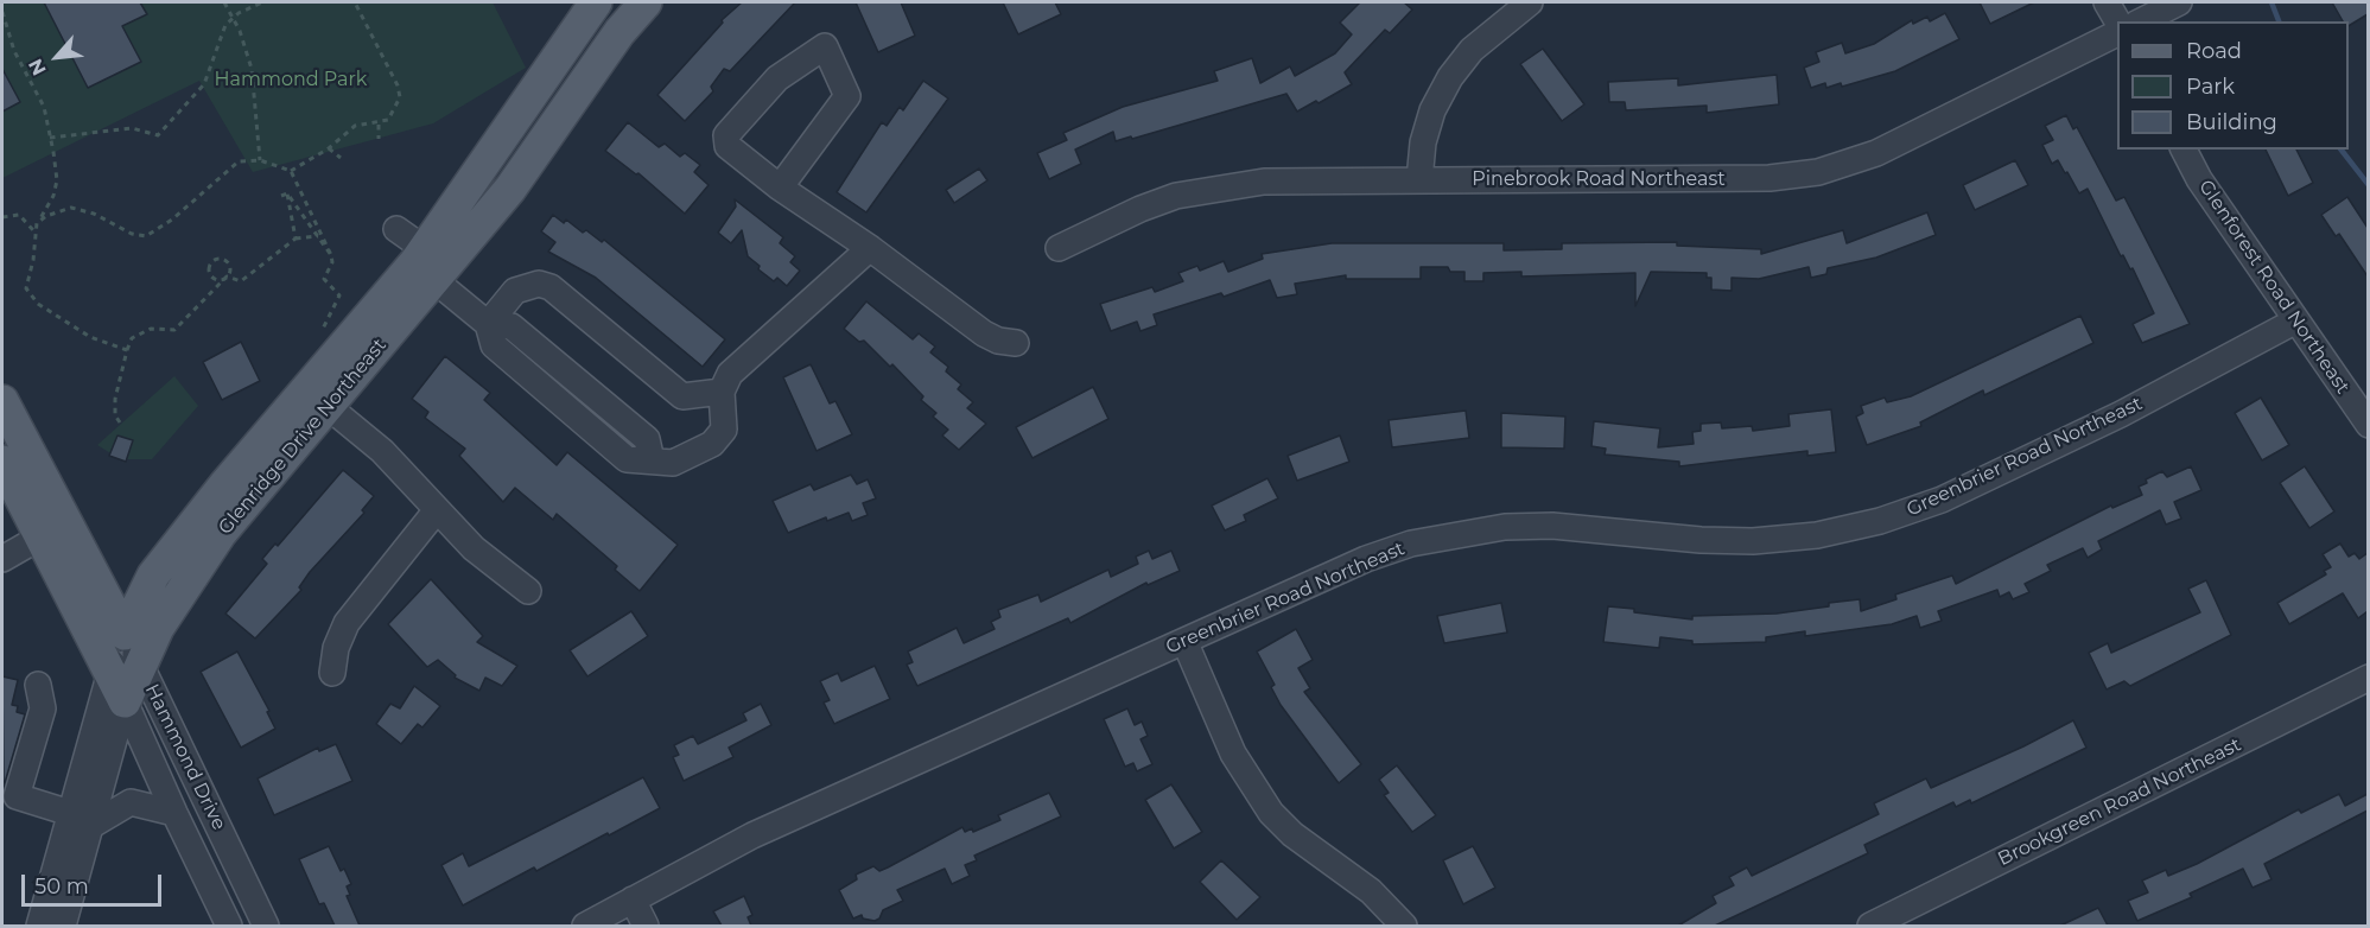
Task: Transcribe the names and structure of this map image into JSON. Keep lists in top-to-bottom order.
{
  "streets": {
    "main road": ["Glenridge Drive Northeast"],
    "street": [
      "Pinebrook Road Northeast",
      "Glenforest Road Northeast",
      "Greenbrier Road Northeast",
      "Hammond Drive",
      "Brookgreen Road Northeast"
    ]
  },
  "crossings": [
    ["Glenforest Road Northeast", "Greenbrier Road Northeast"],
    ["Glenridge Drive Northeast", "Hammond Drive"]
  ],
  "parks": ["Hammond Park"],
  "legend": ["Road", "Park", "Building"],
  "scale_bar": "50 m",
  "north": "bottom left"
}
